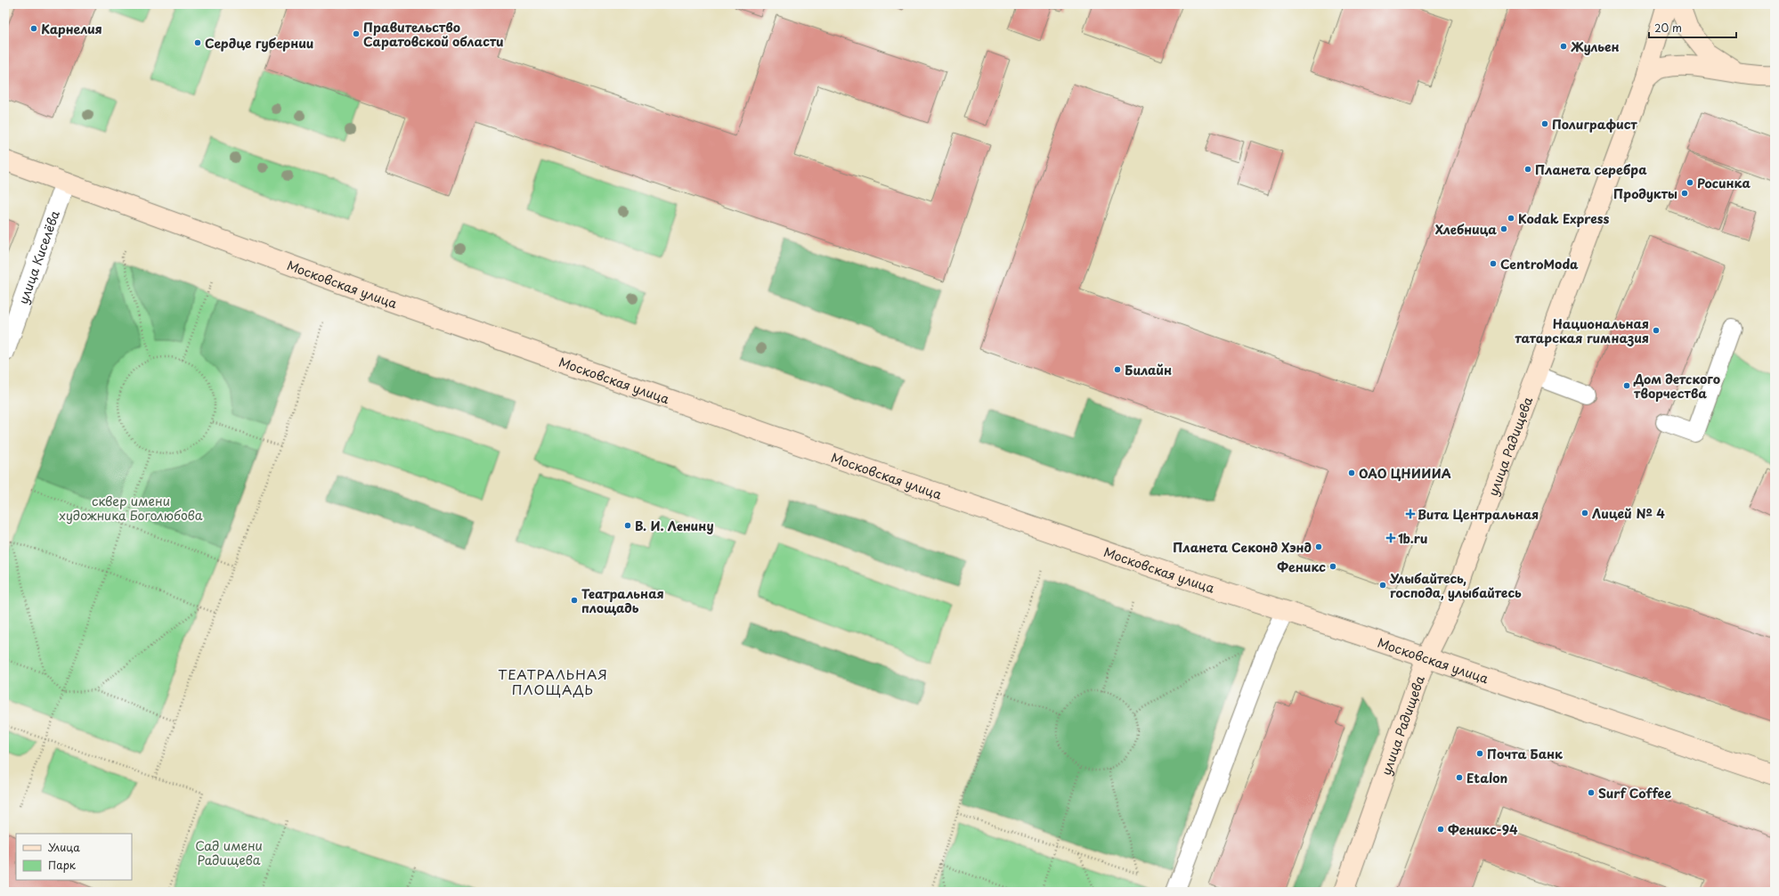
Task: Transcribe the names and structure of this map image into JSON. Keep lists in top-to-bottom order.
{
  "streets": {
    "main road": ["Московская улица", "улица Радищева"],
    "street": ["улица Киселёва"]
  },
  "crossings": [
    ["улица Киселёва", "Московская улица"],
    ["Московская улица", "улица Радищева"]
  ],
  "districts": ["ТЕАТРАЛЬНАЯ ПЛОЩАДЬ"],
  "parks": ["сквер имени художника Боголюбова", "Сад имени Радищева"],
  "places": {
    "other": [
      "Карнелия",
      "Правительство Саратовской области",
      "Сердце губернии",
      "Жульен",
      "Полиграфист",
      "Планета серебра",
      "Росинка",
      "Продукты",
      "Kodak Express",
      "Хлебница",
      "CentroModa",
      "Национальная татарская гимназия",
      "Билайн",
      "Дом детского творчества",
      "ОАО ЦНИИИА",
      "Лицей № 4",
      "В. И. Ленину",
      "Планета Секонд Хэнд",
      "Феникс",
      "Улыбайтесь, господа, улыбайтесь",
      "Театральная площадь",
      "Почта Банк",
      "Etalon",
      "Surf Coffee",
      "Феникс-94"
    ],
    "health": ["Вита Центральная", "1b.ru"]
  },
  "legend": ["Улица", "Парк"],
  "scale_bar": "20 m"
}
